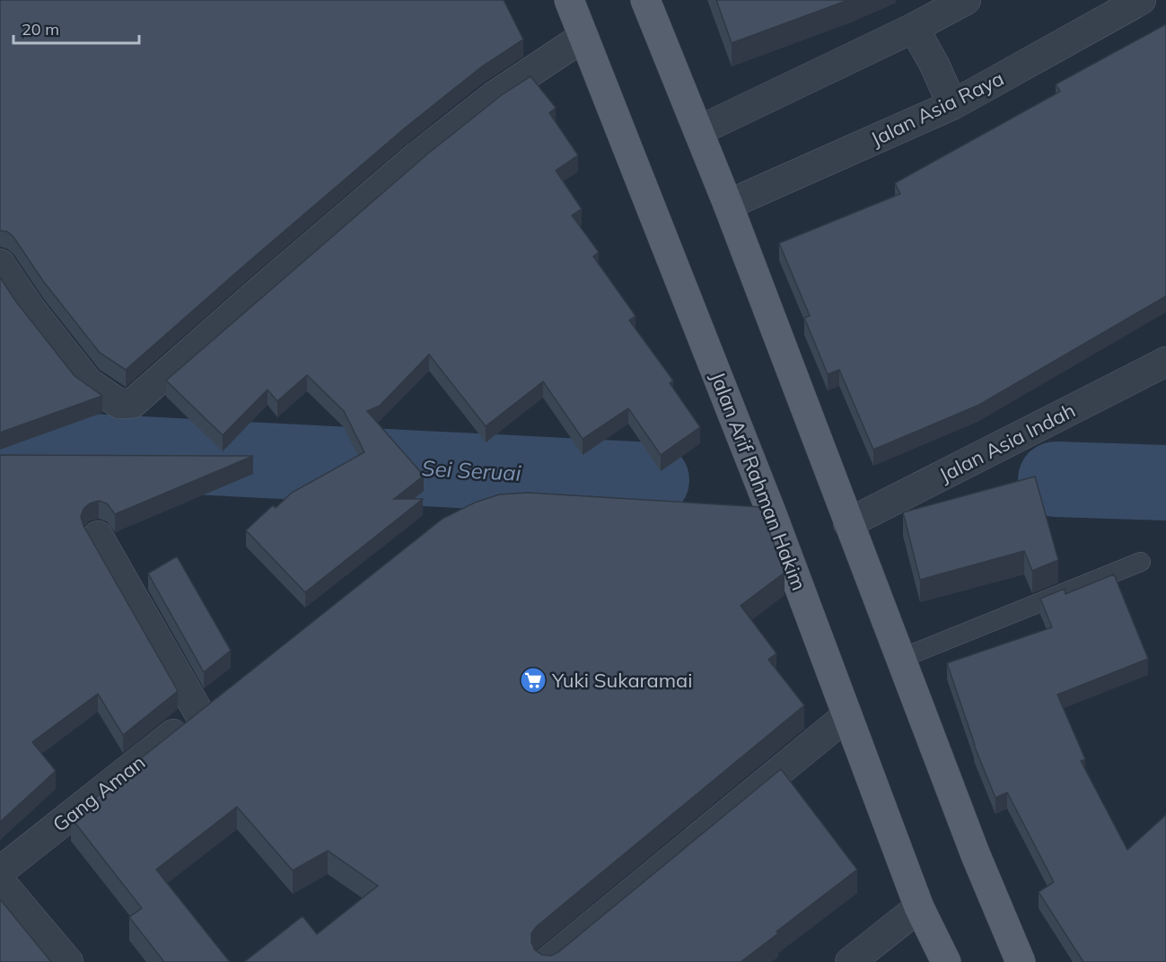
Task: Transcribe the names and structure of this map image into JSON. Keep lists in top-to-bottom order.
{
  "streets": {
    "main road": ["Jalan Arif Rahman Hakim"],
    "street": ["Jalan Asia Raya", "Jalan Asia Indah", "Gang Aman"]
  },
  "water": ["Sei Seruai"],
  "places": {
    "supermarket": ["Yuki Sukaramai"]
  },
  "scale_bar": "20 m"
}
